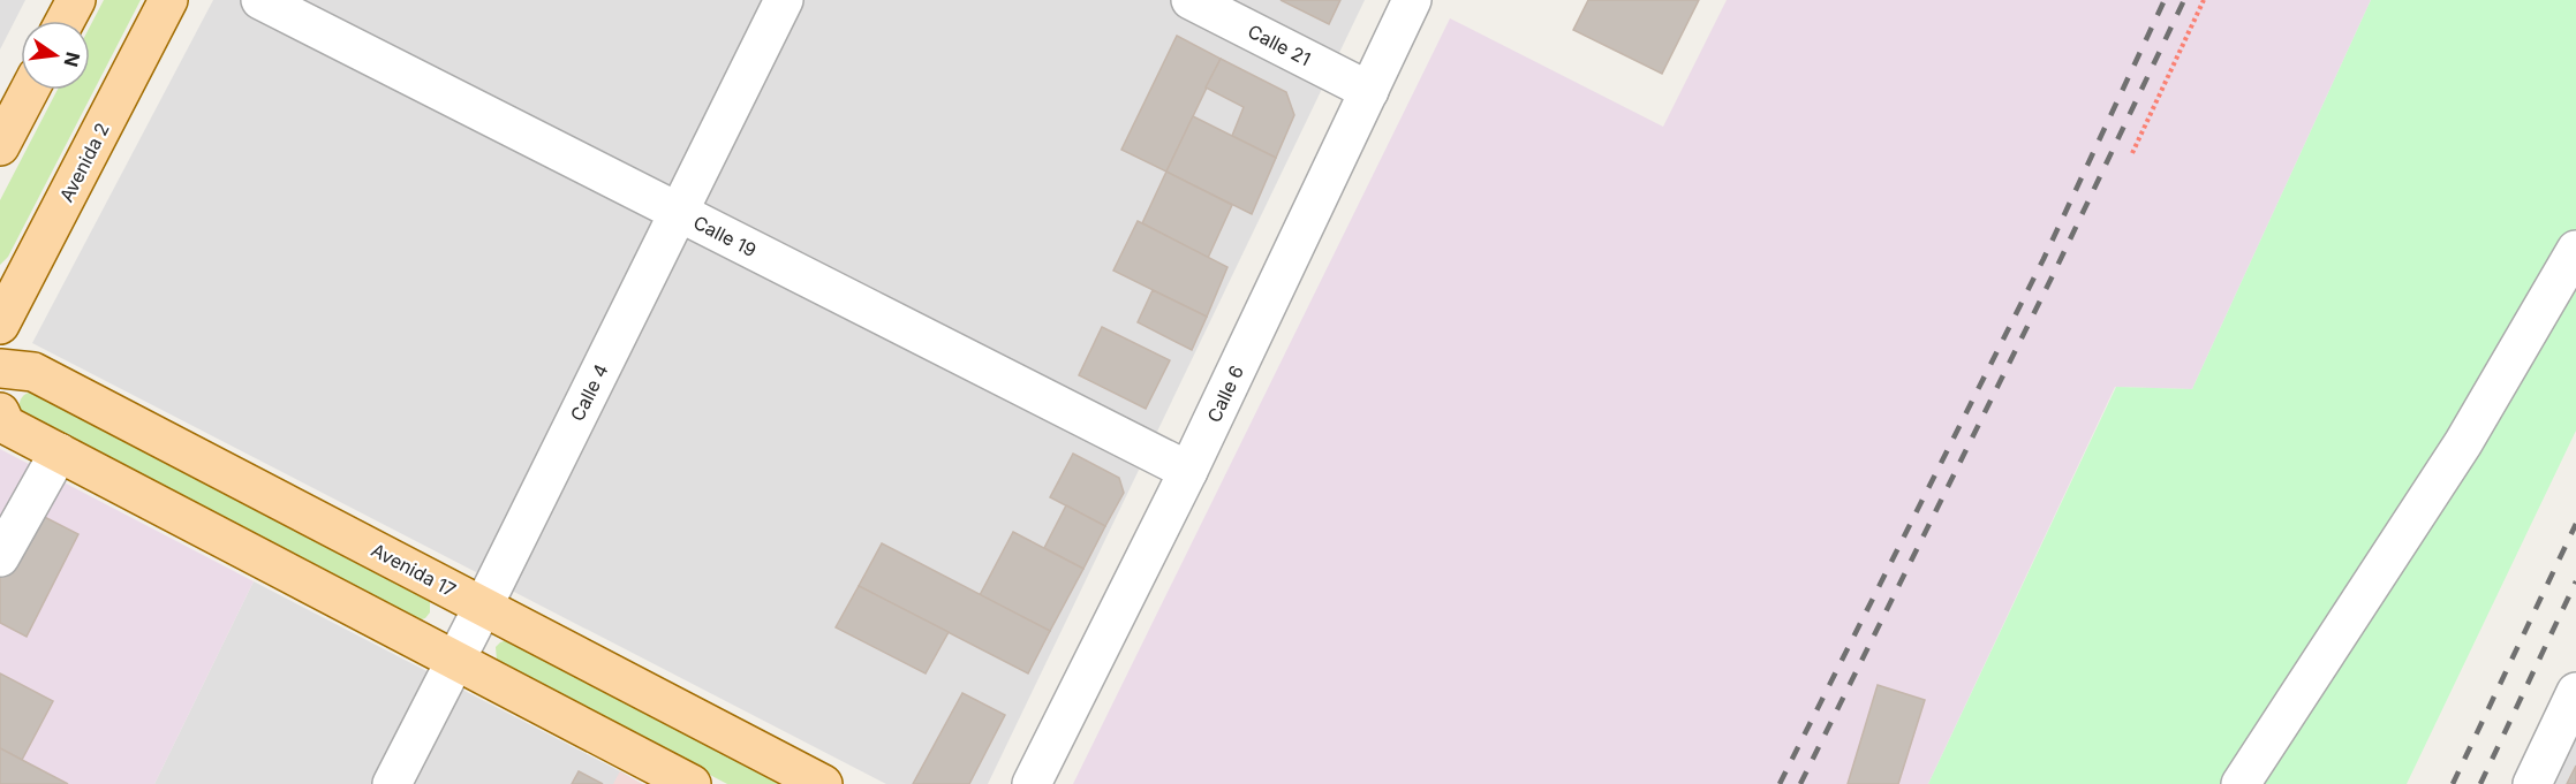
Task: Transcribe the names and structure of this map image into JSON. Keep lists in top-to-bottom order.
{
  "streets": {
    "main road": ["Avenida 2", "Avenida 17"],
    "street": [
      "Calle 21",
      "Calle 19",
      "Calle 4",
      "Calle 6"
    ]
  },
  "crossings": [
    ["Calle 21", "Calle 6"],
    ["Calle 19", "Calle 4"],
    ["Calle 19", "Calle 6"],
    ["Calle 4", "Avenida 17"]
  ],
  "north": "right"
}
